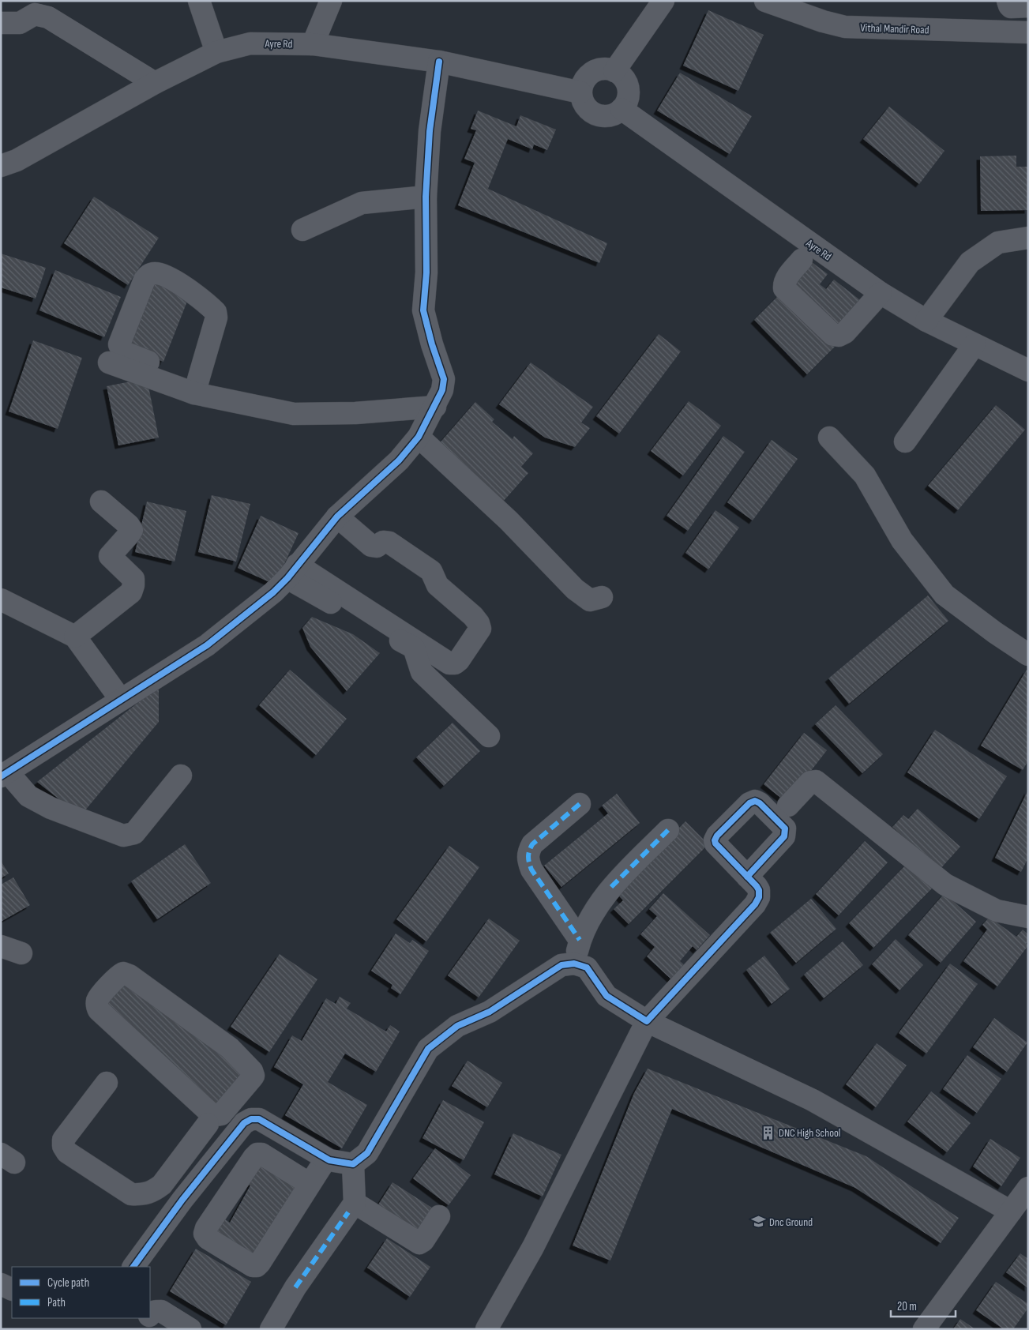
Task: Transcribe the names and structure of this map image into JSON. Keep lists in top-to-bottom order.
{
  "streets": {
    "street": ["Vithal Mandir Road", "Ayre Rd"]
  },
  "places": {
    "building": ["DNC High School"],
    "school or university": ["Dnc Ground"]
  },
  "legend": ["Cycle path", "Path"],
  "scale_bar": "20 m"
}
